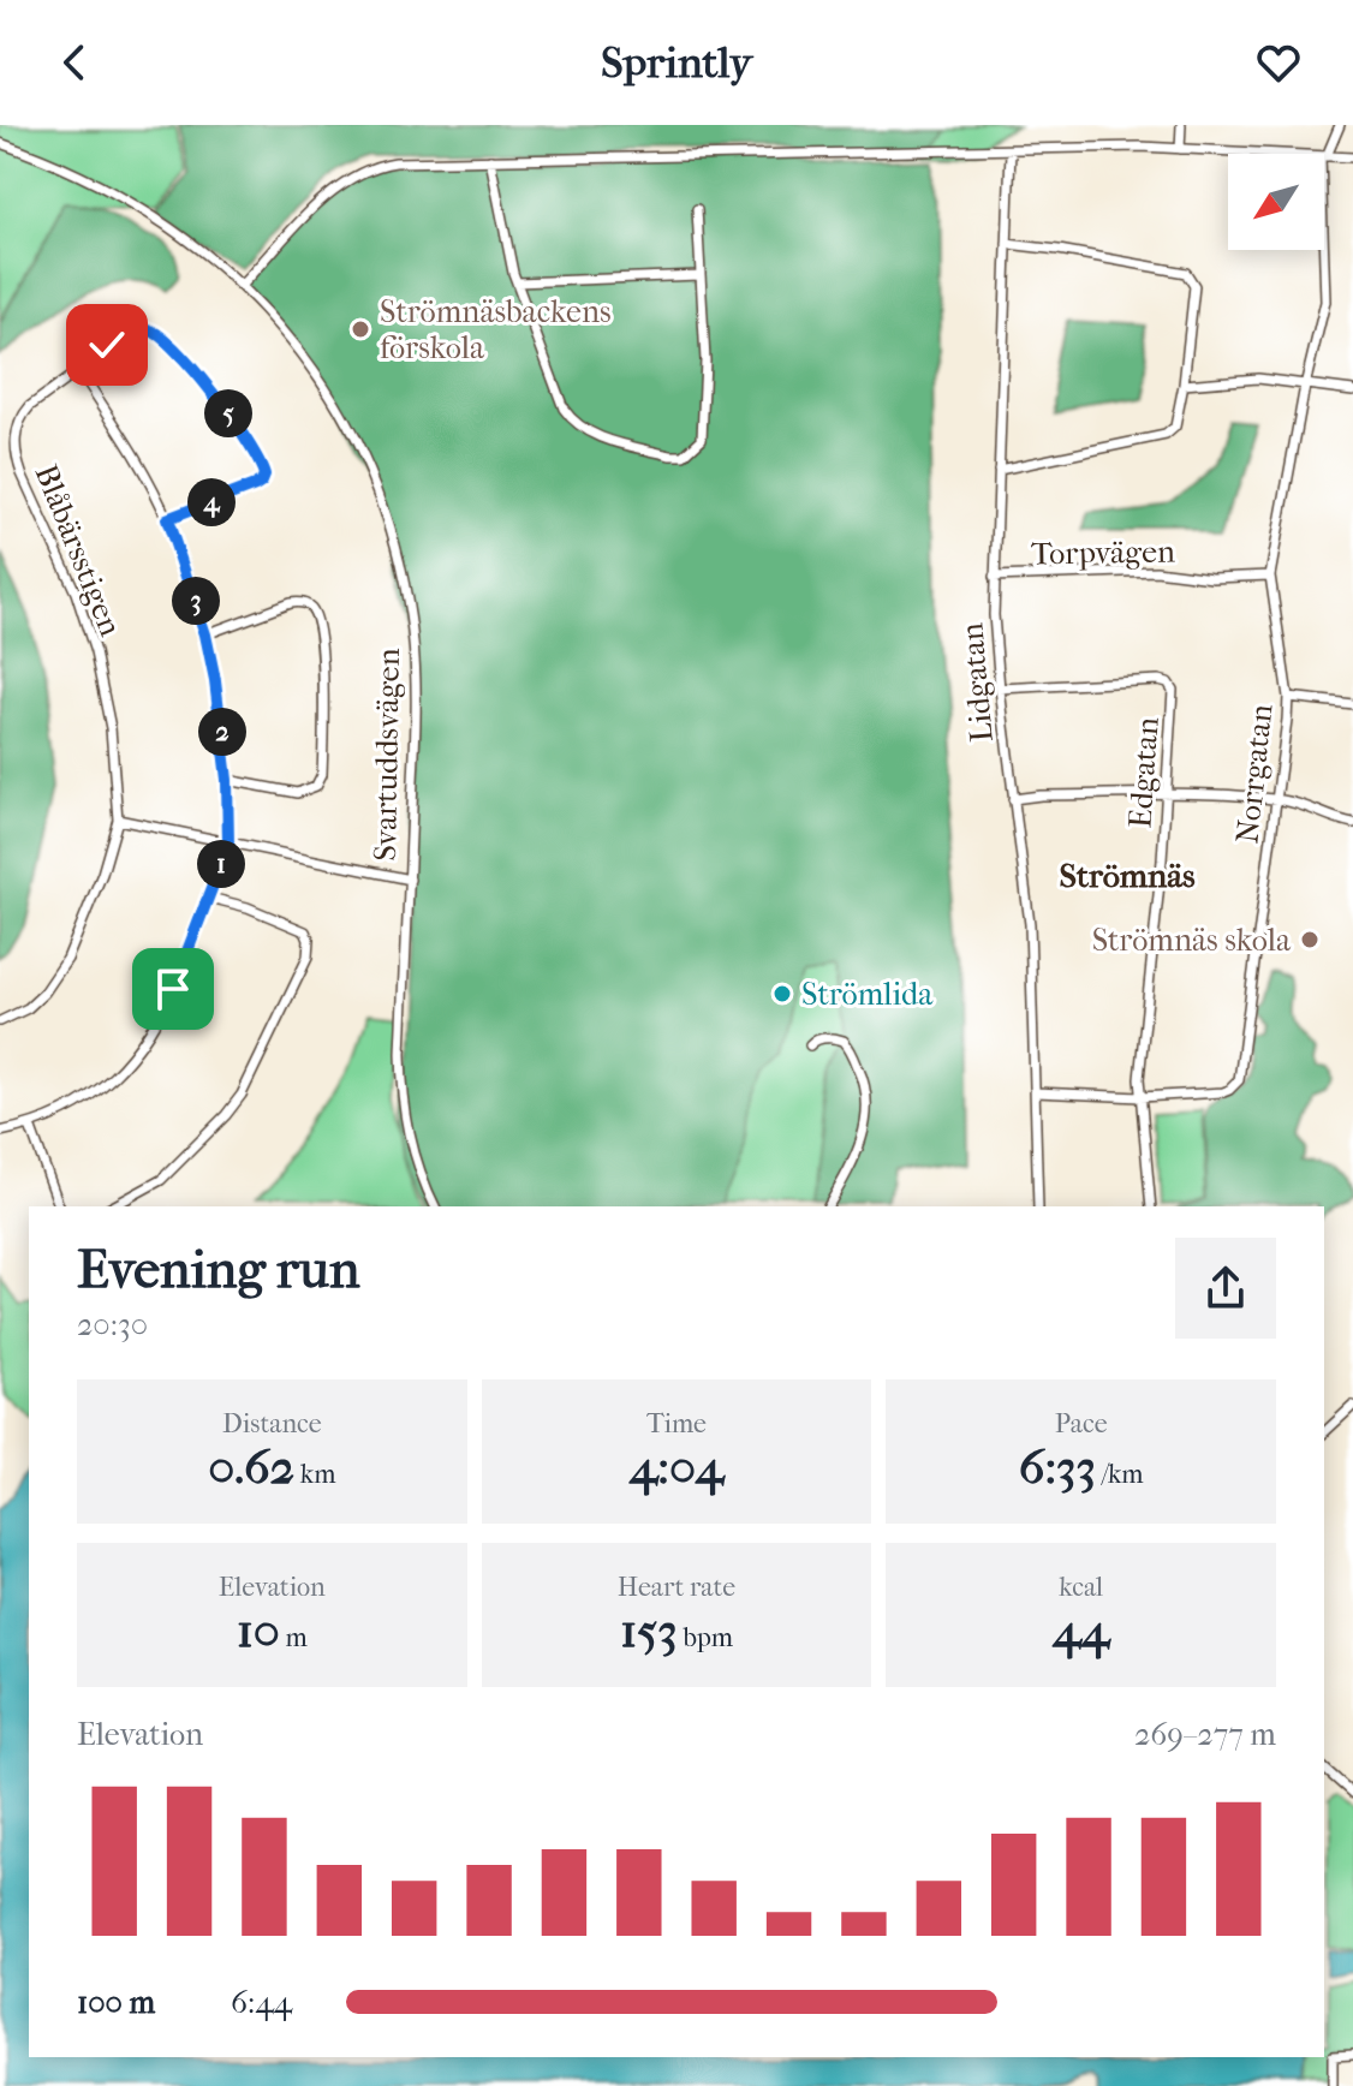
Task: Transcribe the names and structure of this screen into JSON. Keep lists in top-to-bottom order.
{
  "streets": {
    "street": [
      "Blåbärsstigen",
      "Torpvägen",
      "Lidgatan",
      "Svartuddsvägen",
      "Edgatan",
      "Norrgatan"
    ]
  },
  "crossings": [
    ["Torpvägen", "Lidgatan"],
    ["Torpvägen", "Norrgatan"],
    ["Lidgatan", "Edgatan"],
    ["Lidgatan", "Norrgatan"],
    ["Edgatan", "Norrgatan"]
  ],
  "districts": ["Strömnäs"],
  "places": ["Strömnäsbackens förskola", "Strömnäs skola", "Strömlida"],
  "north": "bottom left",
  "page": {
    "header": "Sprintly",
    "pins": [
      "5",
      "4",
      "3",
      "2",
      "1"
    ],
    "heading": ["Evening run", "20:30"],
    "stats": [
      ["Distance", "0.62 km"],
      ["Time", "4:04"],
      ["Pace", "6:33 /km"],
      ["Elevation", "10 m"],
      ["Heart rate", "153 bpm"],
      ["kcal", "44"]
    ],
    "chart": ["Elevation", "269–277 m"],
    "list": [
      {
        "name": "100 m",
        "note": "6:44"
      }
    ]
  }
}
